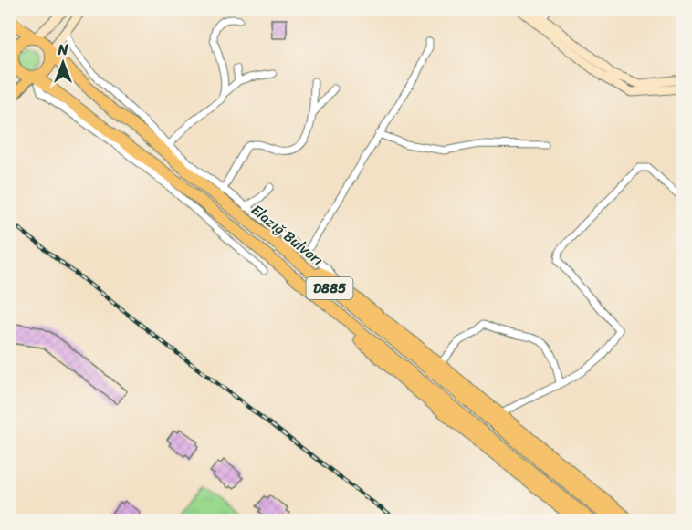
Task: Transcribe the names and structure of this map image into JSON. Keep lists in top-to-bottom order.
{
  "streets": {
    "highway": ["Elazığ Bulvarı", "D885"]
  },
  "north": "top"
}
